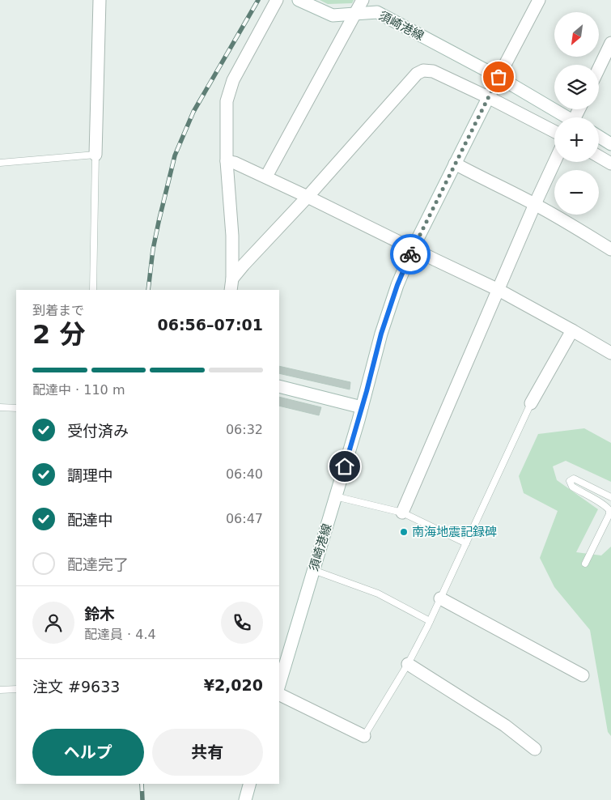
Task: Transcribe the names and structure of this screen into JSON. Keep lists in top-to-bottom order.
{
  "streets": {
    "street": ["須崎港線"]
  },
  "places": ["南海地震記録碑"],
  "north": "bottom left",
  "page": {
    "map_buttons": ["+", "−"],
    "heading": ["2 分", "到着まで", "06:56–07:01"],
    "panel": [
      "鈴木",
      "配達員 · 4.4",
      "注文 #9633",
      "¥2,020"
    ],
    "bar": "配達中 · 110 m",
    "list": [
      ["受付済み", "06:32"],
      ["調理中", "06:40"],
      ["配達中", "06:47"],
      "配達完了"
    ],
    "buttons": ["ヘルプ", "共有"]
  }
}
